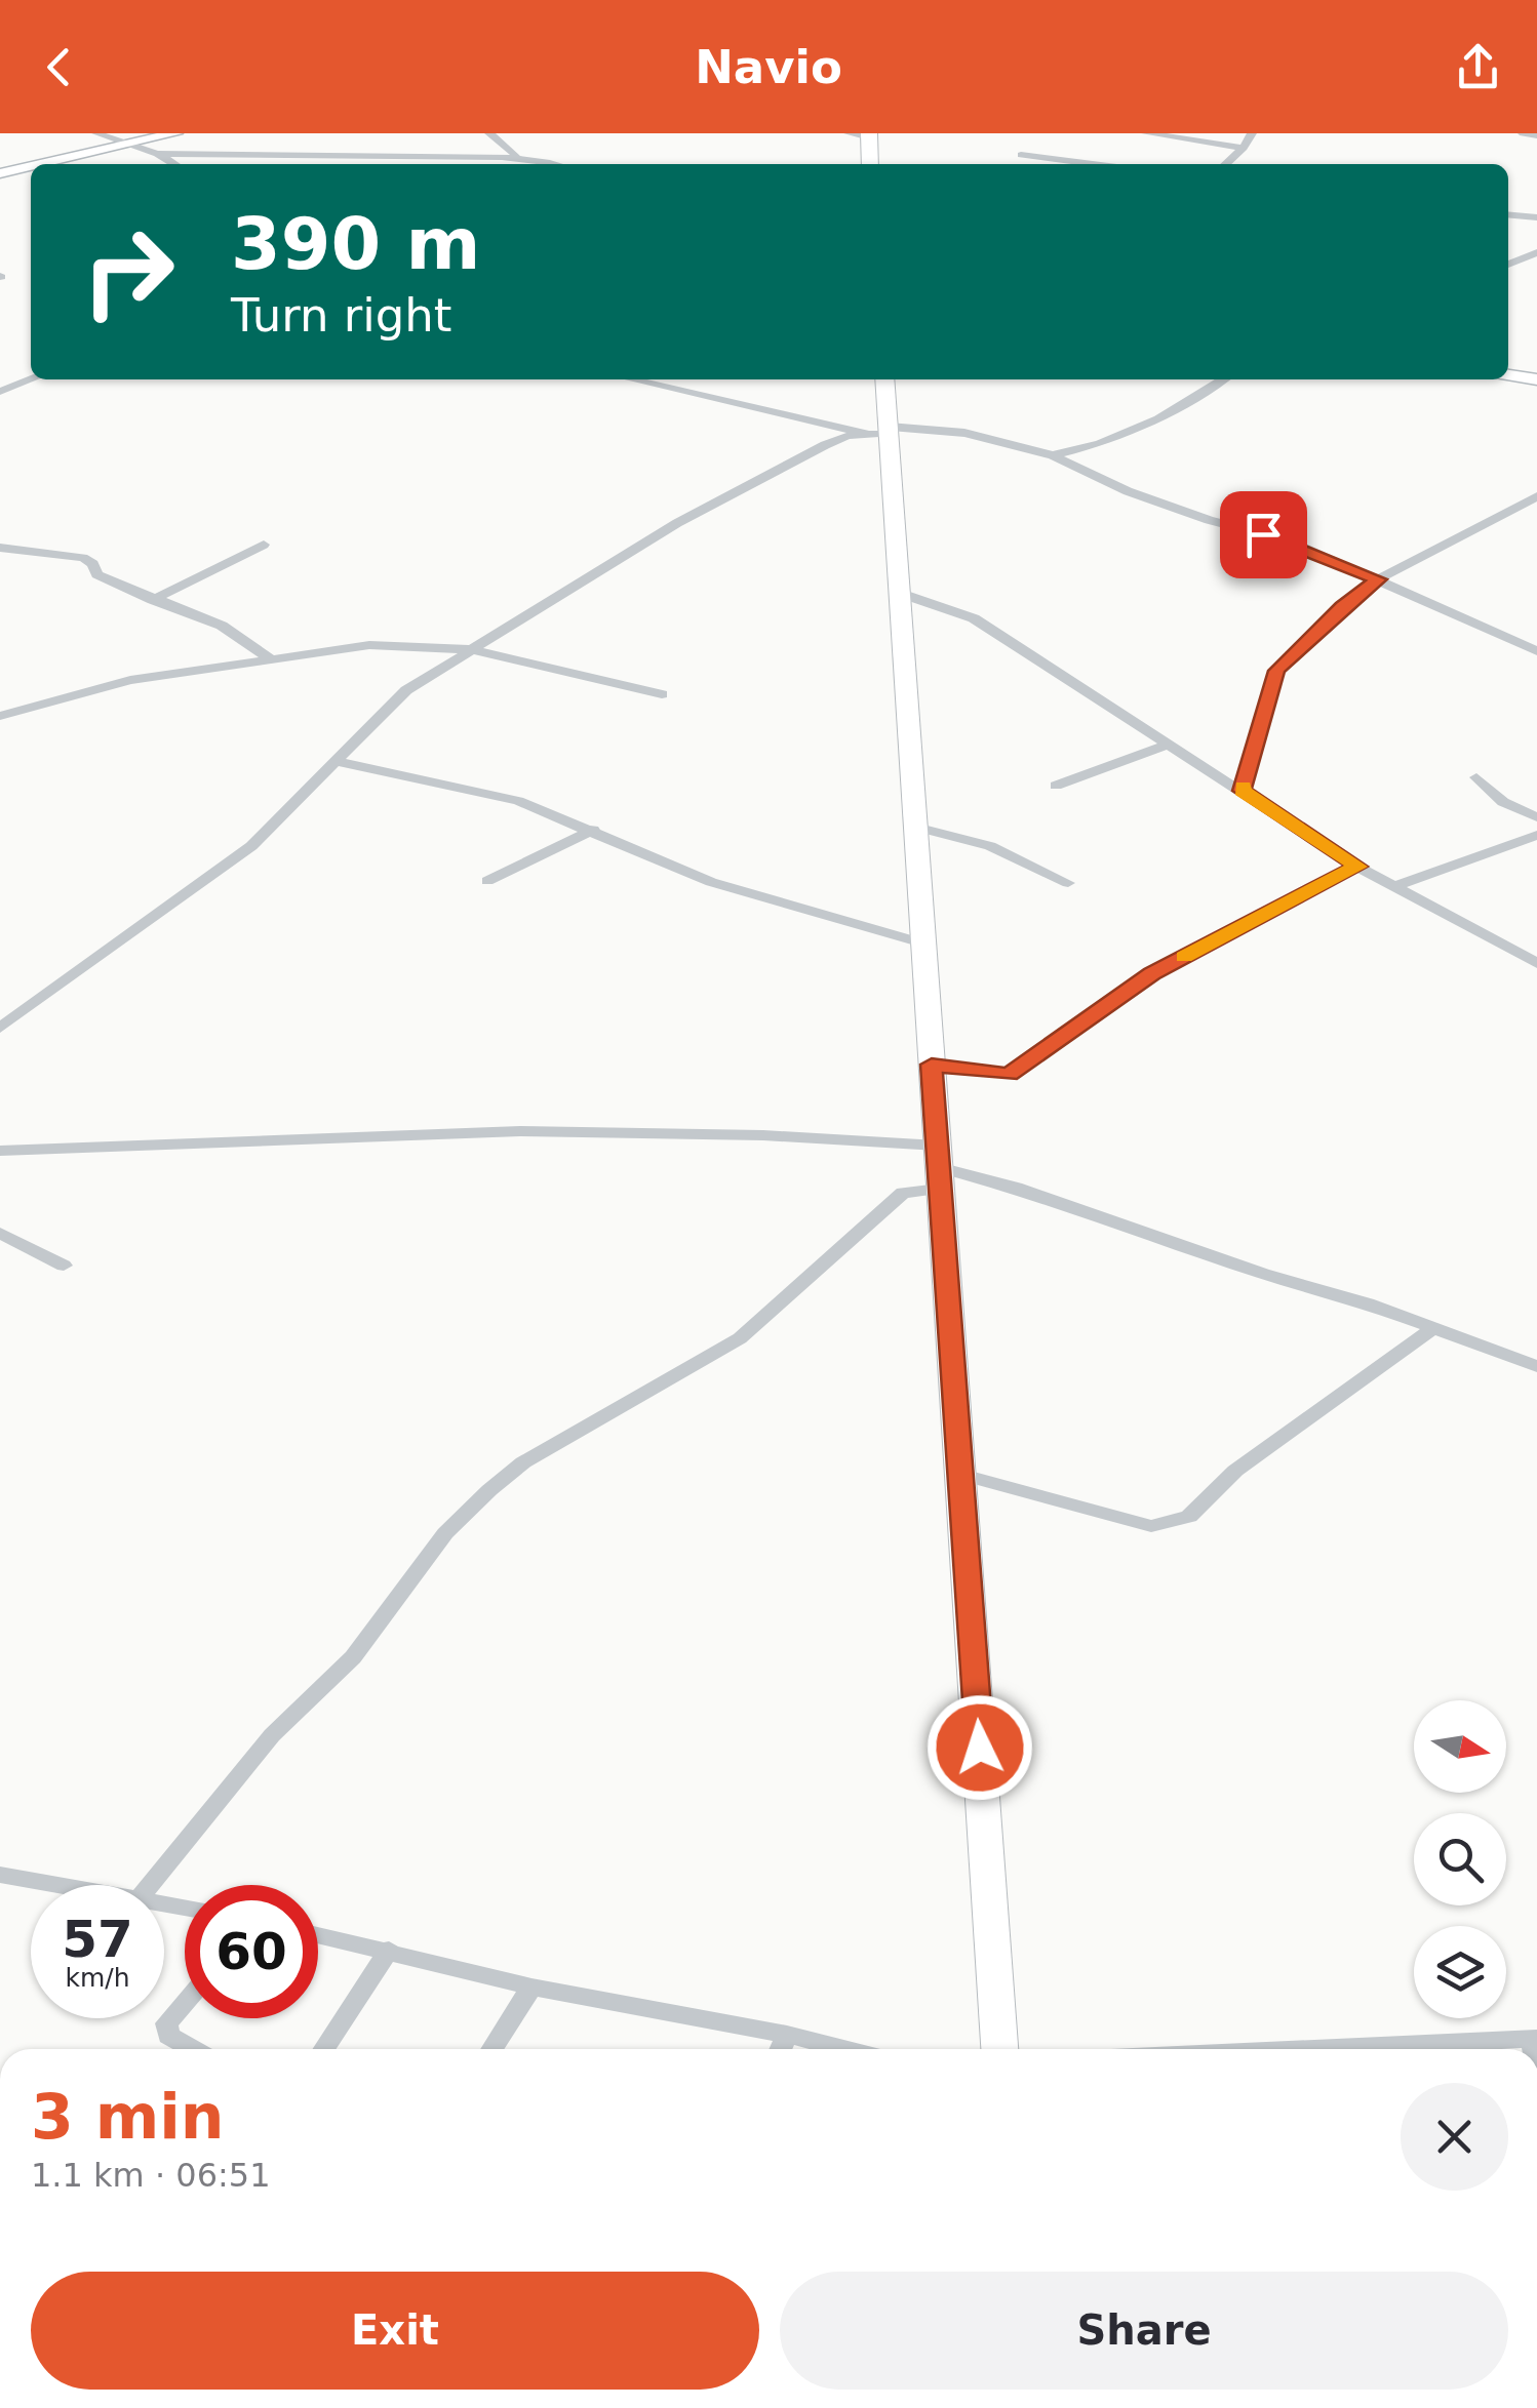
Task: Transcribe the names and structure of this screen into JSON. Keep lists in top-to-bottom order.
{
  "north": "right",
  "page": {
    "header": "Navio",
    "turn": ["390 m", "Turn right"],
    "speed": "57 km/h",
    "limit": "60",
    "heading": ["3 min", "1.1 km · 06:51"],
    "buttons": ["Exit", "Share"]
  }
}
